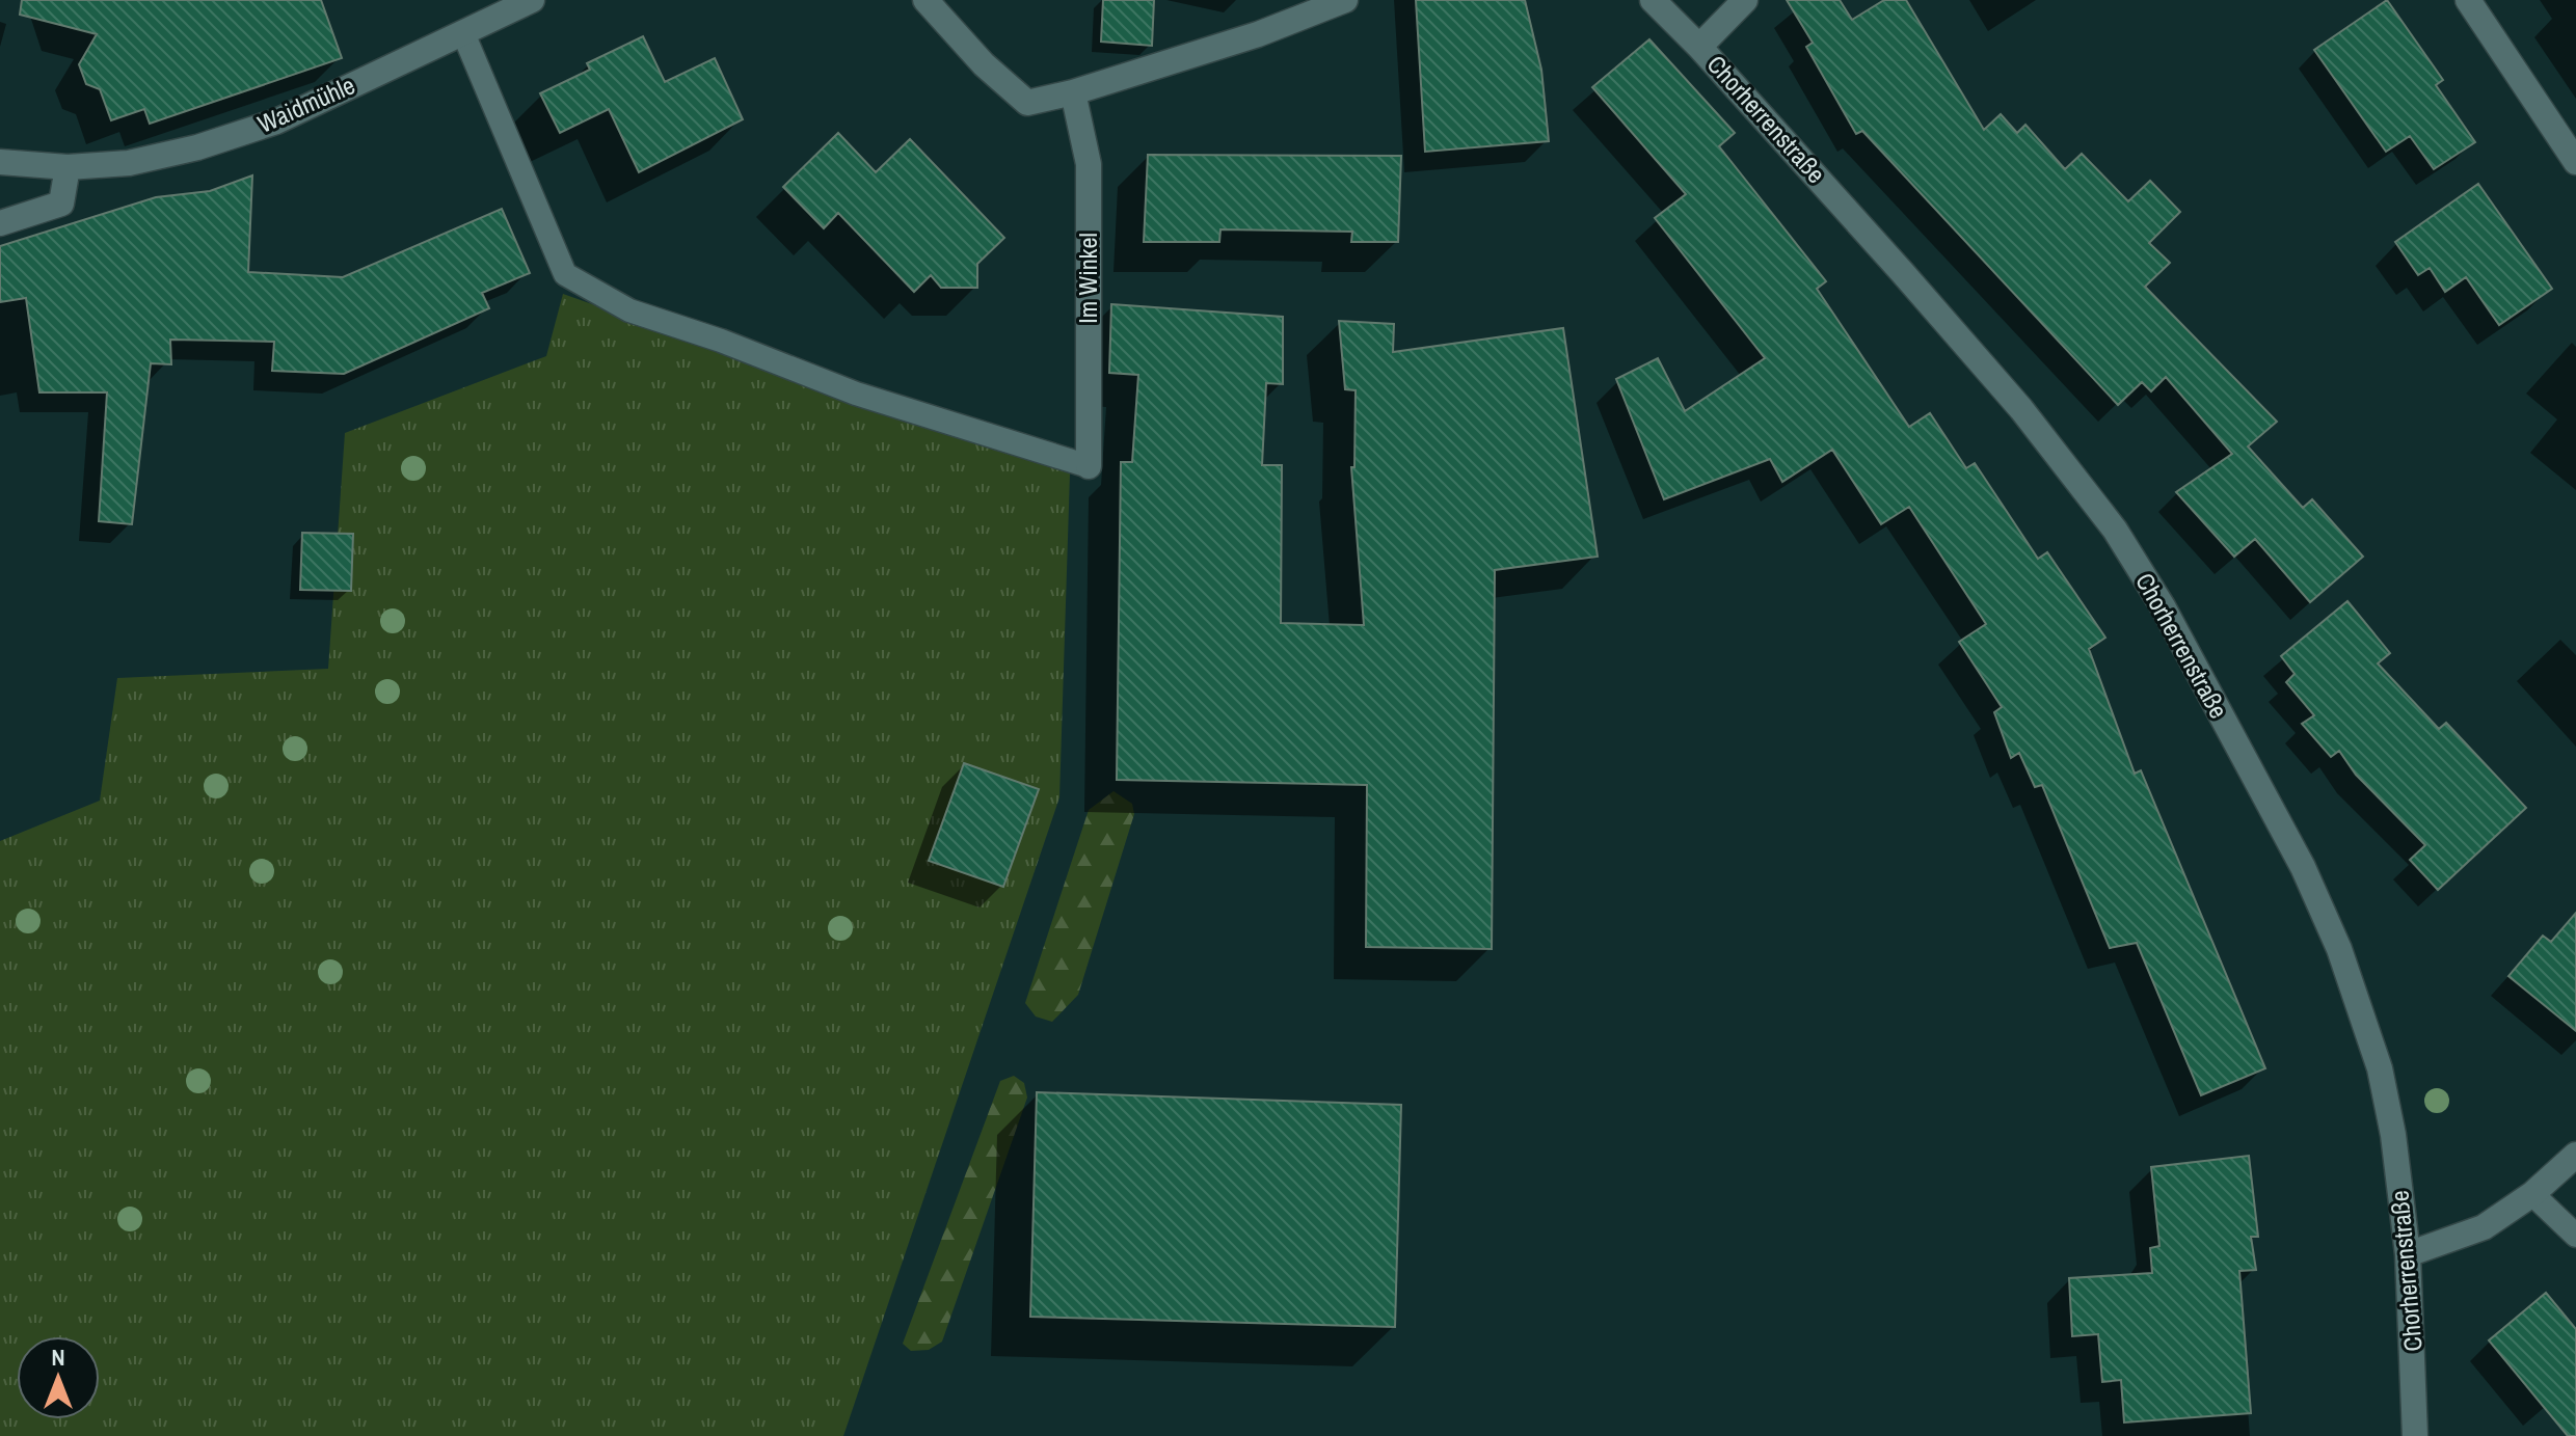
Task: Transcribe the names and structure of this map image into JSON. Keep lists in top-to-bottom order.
{
  "streets": {
    "street": ["Waidmühle", "Chorherrenstraße", "Im Winkel"]
  },
  "north": "top"
}
